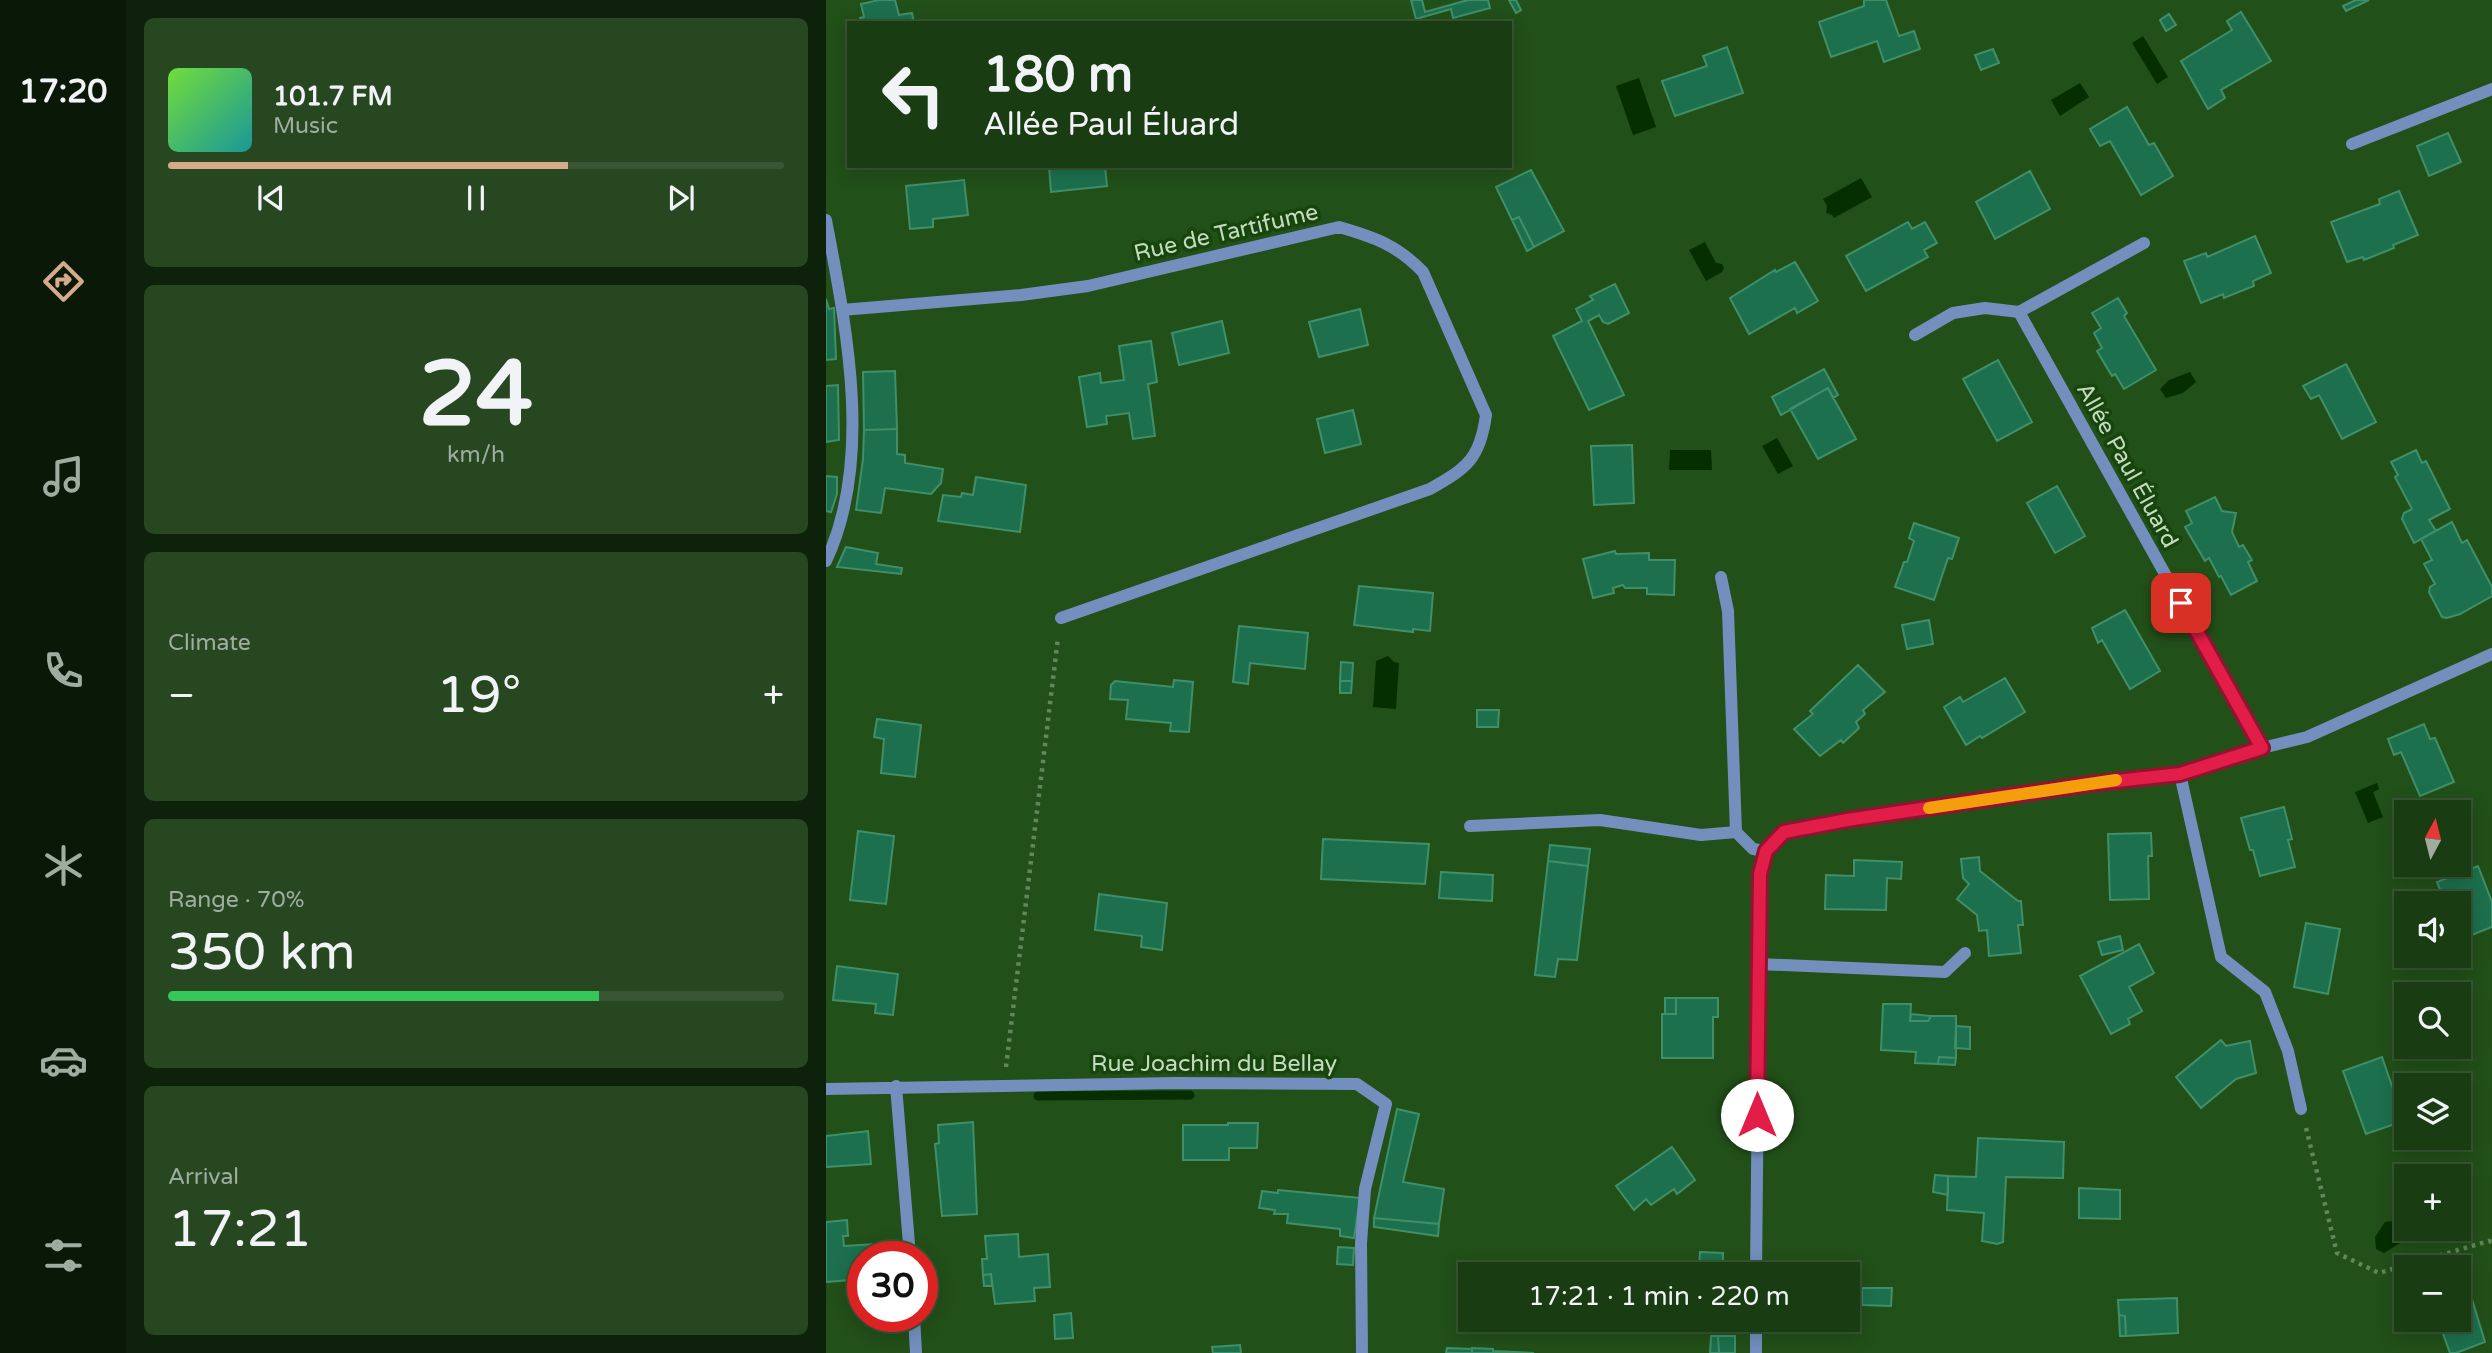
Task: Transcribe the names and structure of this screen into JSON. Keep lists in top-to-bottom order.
{
  "streets": {
    "street": ["Rue de Tartifume", "Allée Paul Éluard", "Rue Joachim du Bellay"]
  },
  "north": "top",
  "page": {
    "tabs": "17:20",
    "turn": ["180 m", "Allée Paul Éluard"],
    "song": ["101.7 FM", "Music"],
    "tile": [
      ["24", "km/h"],
      "Climate",
      ["Range · 70%", "350 km"],
      ["Arrival", "17:21"]
    ],
    "heat": ["−", "19°", "+"],
    "map_buttons": ["+", "−"],
    "limit": "30",
    "trip": "17:21 · 1 min · 220 m"
  }
}
